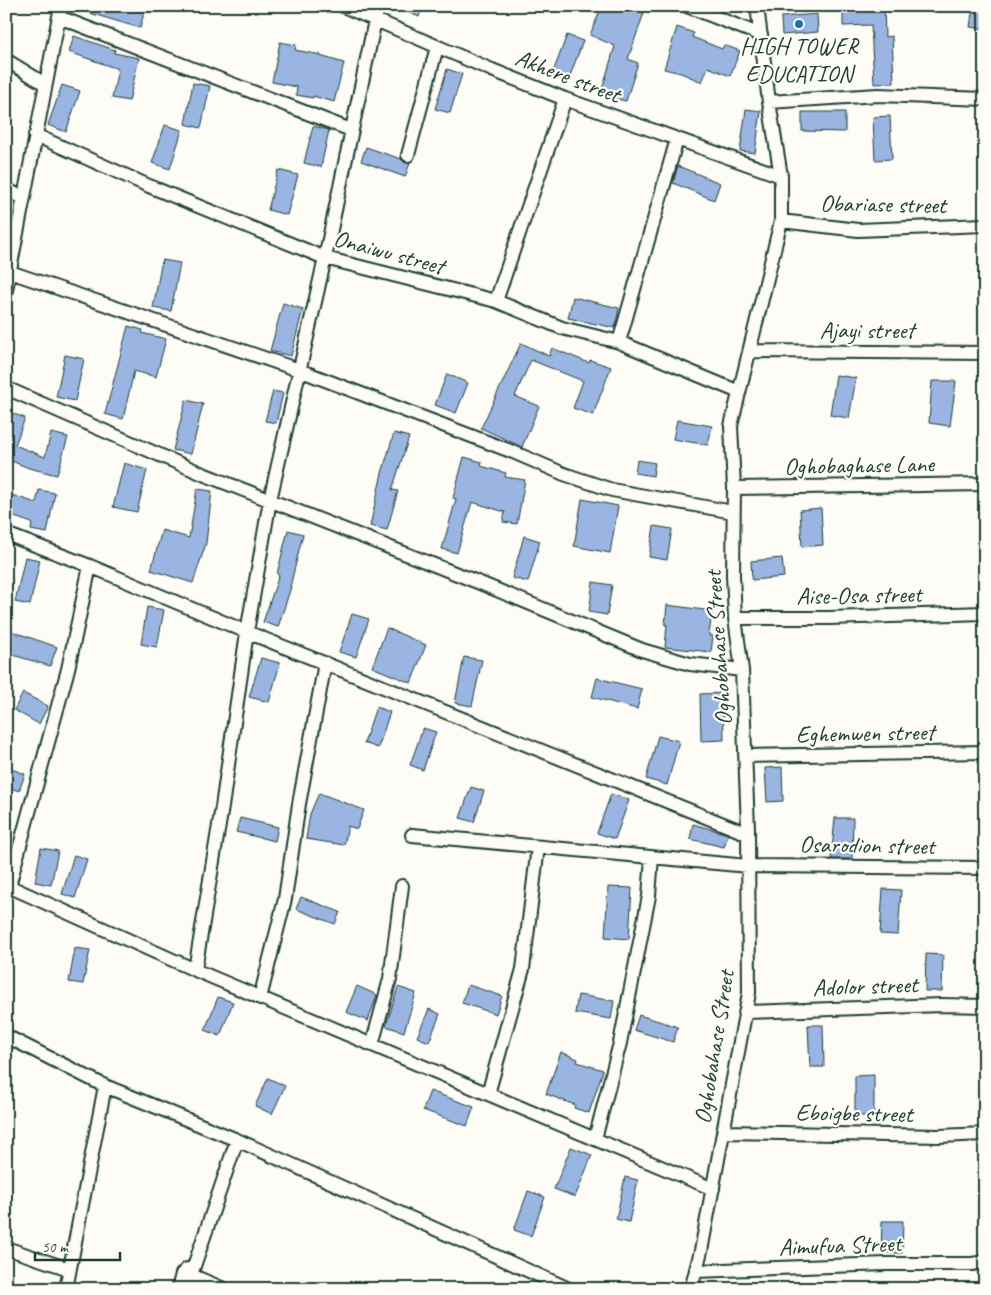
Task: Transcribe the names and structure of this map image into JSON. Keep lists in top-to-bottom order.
{
  "streets": {
    "street": [
      "Akhere street",
      "Obariase street",
      "Onaiwu street",
      "Ajayi street",
      "Oghobaghase Lane",
      "Aise-Osa street",
      "Oghobahase Street",
      "Eghemwen street",
      "Osarodion street",
      "Adolor street",
      "Eboigbe street",
      "Aimufua Street"
    ]
  },
  "crossings": [
    ["Akhere street", "Oghobahase Street"],
    ["Obariase street", "Oghobahase Street"],
    ["Onaiwu street", "Oghobahase Street"],
    ["Ajayi street", "Oghobahase Street"],
    ["Oghobaghase Lane", "Oghobahase Street"],
    ["Aise-Osa street", "Oghobahase Street"],
    ["Oghobahase Street", "Eghemwen street"],
    ["Oghobahase Street", "Osarodion street"],
    ["Oghobahase Street", "Adolor street"],
    ["Oghobahase Street", "Eboigbe street"],
    ["Oghobahase Street", "Aimufua Street"]
  ],
  "places": ["HIGH TOWER EDUCATION"],
  "scale_bar": "50 m"
}
